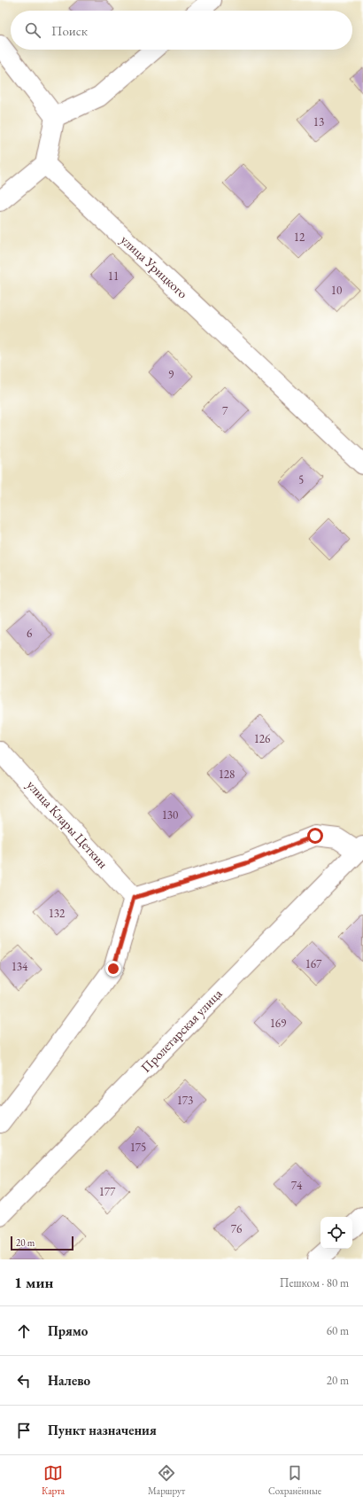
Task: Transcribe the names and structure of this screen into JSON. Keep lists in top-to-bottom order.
{
  "streets": {
    "street": ["улица Урицкого", "улица Клары Цеткин", "Пролетарская улица"]
  },
  "house_numbers": [
    "13",
    "12",
    "11",
    "10",
    "9",
    "7",
    "5",
    "6",
    "126",
    "128",
    "130",
    "132",
    "167",
    "134",
    "169",
    "173",
    "175",
    "74",
    "177",
    "76"
  ],
  "scale_bar": "20 m",
  "page": {
    "search": "Поиск",
    "scale": "20 m",
    "heading": ["1 мин", "Пешком · 80 m"],
    "list": [
      ["Прямо", "60 m"],
      ["Налево", "20 m"],
      "Пункт назначения"
    ],
    "nav": ["Карта", "Маршрут", "Сохранённые"]
  }
}
